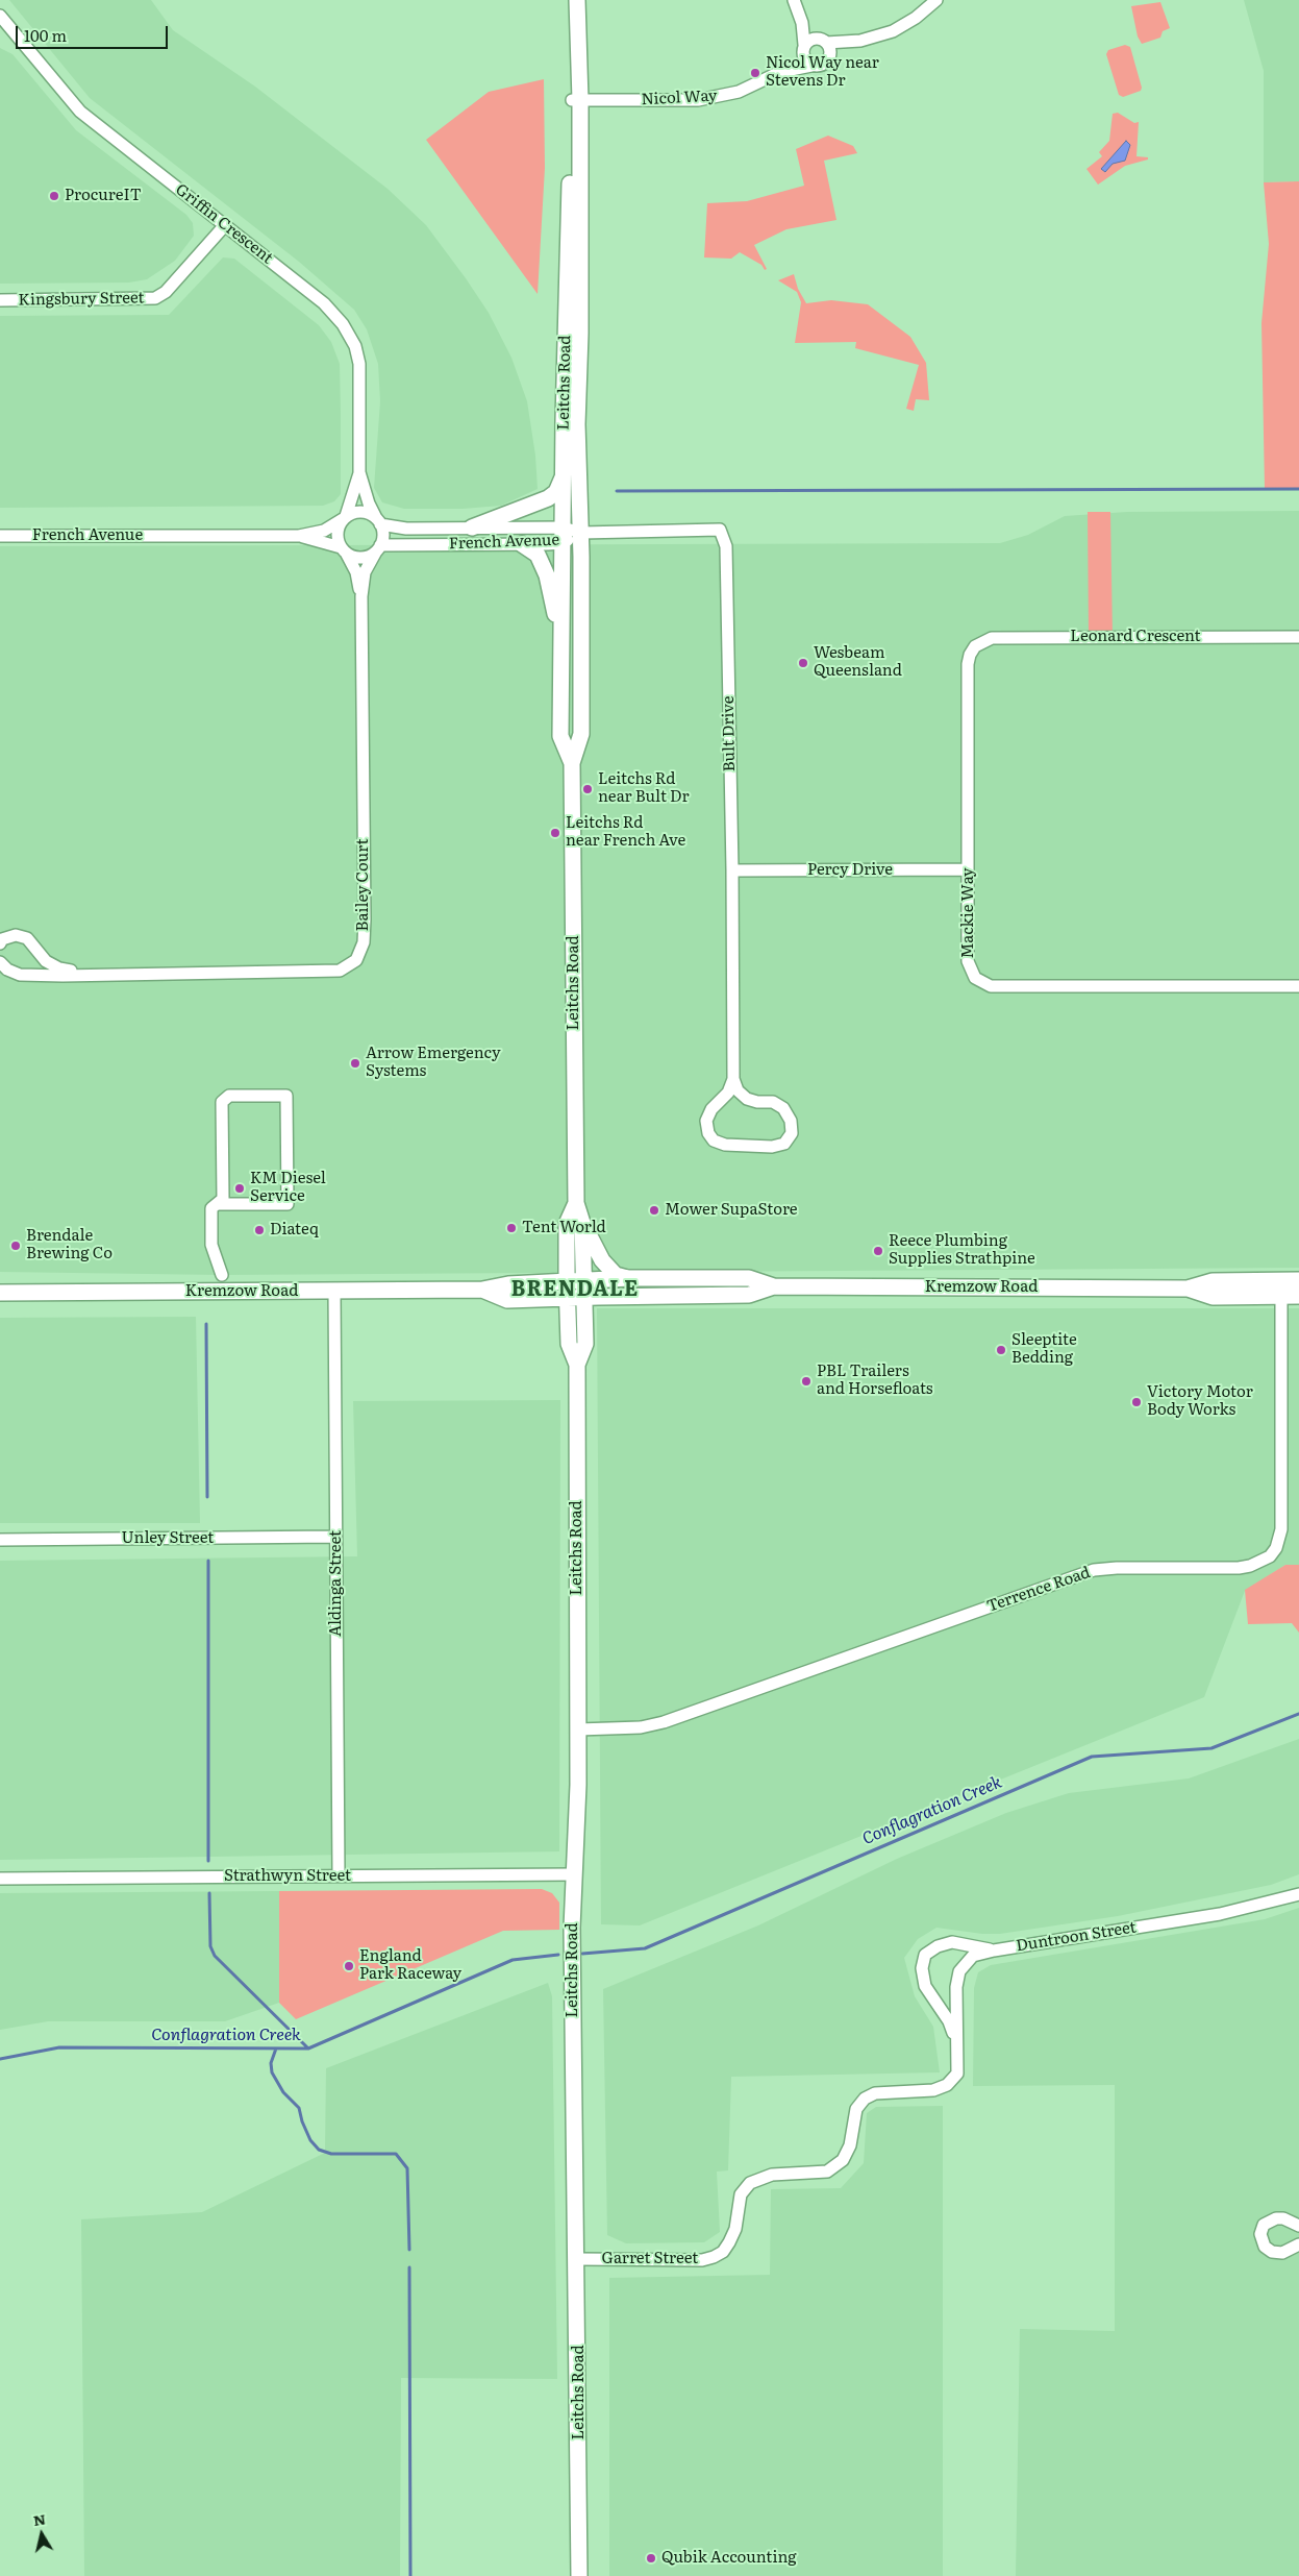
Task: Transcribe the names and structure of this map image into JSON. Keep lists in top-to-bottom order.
{
  "streets": {
    "street": [
      "Nicol Way",
      "Griffin Crescent",
      "Kingsbury Street",
      "Leitchs Road",
      "French Avenue",
      "Leonard Crescent",
      "Bult Drive",
      "Percy Drive",
      "Bailey Court",
      "Mackie Way",
      "Kremzow Road",
      "Unley Street",
      "Aldinga Street",
      "Terrence Road",
      "Strathwyn Street",
      "Duntroon Street",
      "Garret Street"
    ]
  },
  "crossings": [
    ["Nicol Way", "Leitchs Road"],
    ["Griffin Crescent", "Kingsbury Street"],
    ["Griffin Crescent", "French Avenue"],
    ["Griffin Crescent", "Bailey Court"],
    ["Leitchs Road", "French Avenue"],
    ["Leitchs Road", "Bult Drive"],
    ["Leitchs Road", "Kremzow Road"],
    ["Leitchs Road", "Terrence Road"],
    ["Leitchs Road", "Strathwyn Street"],
    ["Leitchs Road", "Garret Street"],
    ["French Avenue", "Bult Drive"],
    ["French Avenue", "Bailey Court"],
    ["Leonard Crescent", "Mackie Way"],
    ["Bult Drive", "Percy Drive"],
    ["Percy Drive", "Mackie Way"],
    ["Kremzow Road", "Aldinga Street"],
    ["Kremzow Road", "Terrence Road"],
    ["Unley Street", "Aldinga Street"],
    ["Aldinga Street", "Strathwyn Street"],
    ["Duntroon Street", "Garret Street"]
  ],
  "districts": ["BRENDALE"],
  "water": ["Conflagration Creek"],
  "places": [
    "Nicol Way near Stevens Dr",
    "ProcureIT",
    "Wesbeam Queensland",
    "Leitchs Rd near Bult Dr",
    "Leitchs Rd near French Ave",
    "Arrow Emergency Systems",
    "KM Diesel Service",
    "Mower SupaStore",
    "Tent World",
    "Diateq",
    "Brendale Brewing Co",
    "Reece Plumbing Supplies Strathpine",
    "Sleeptite Bedding",
    "PBL Trailers and Horsefloats",
    "Victory Motor Body Works",
    "England Park Raceway",
    "Qubik Accounting"
  ],
  "scale_bar": "100 m",
  "north": "top"
}
